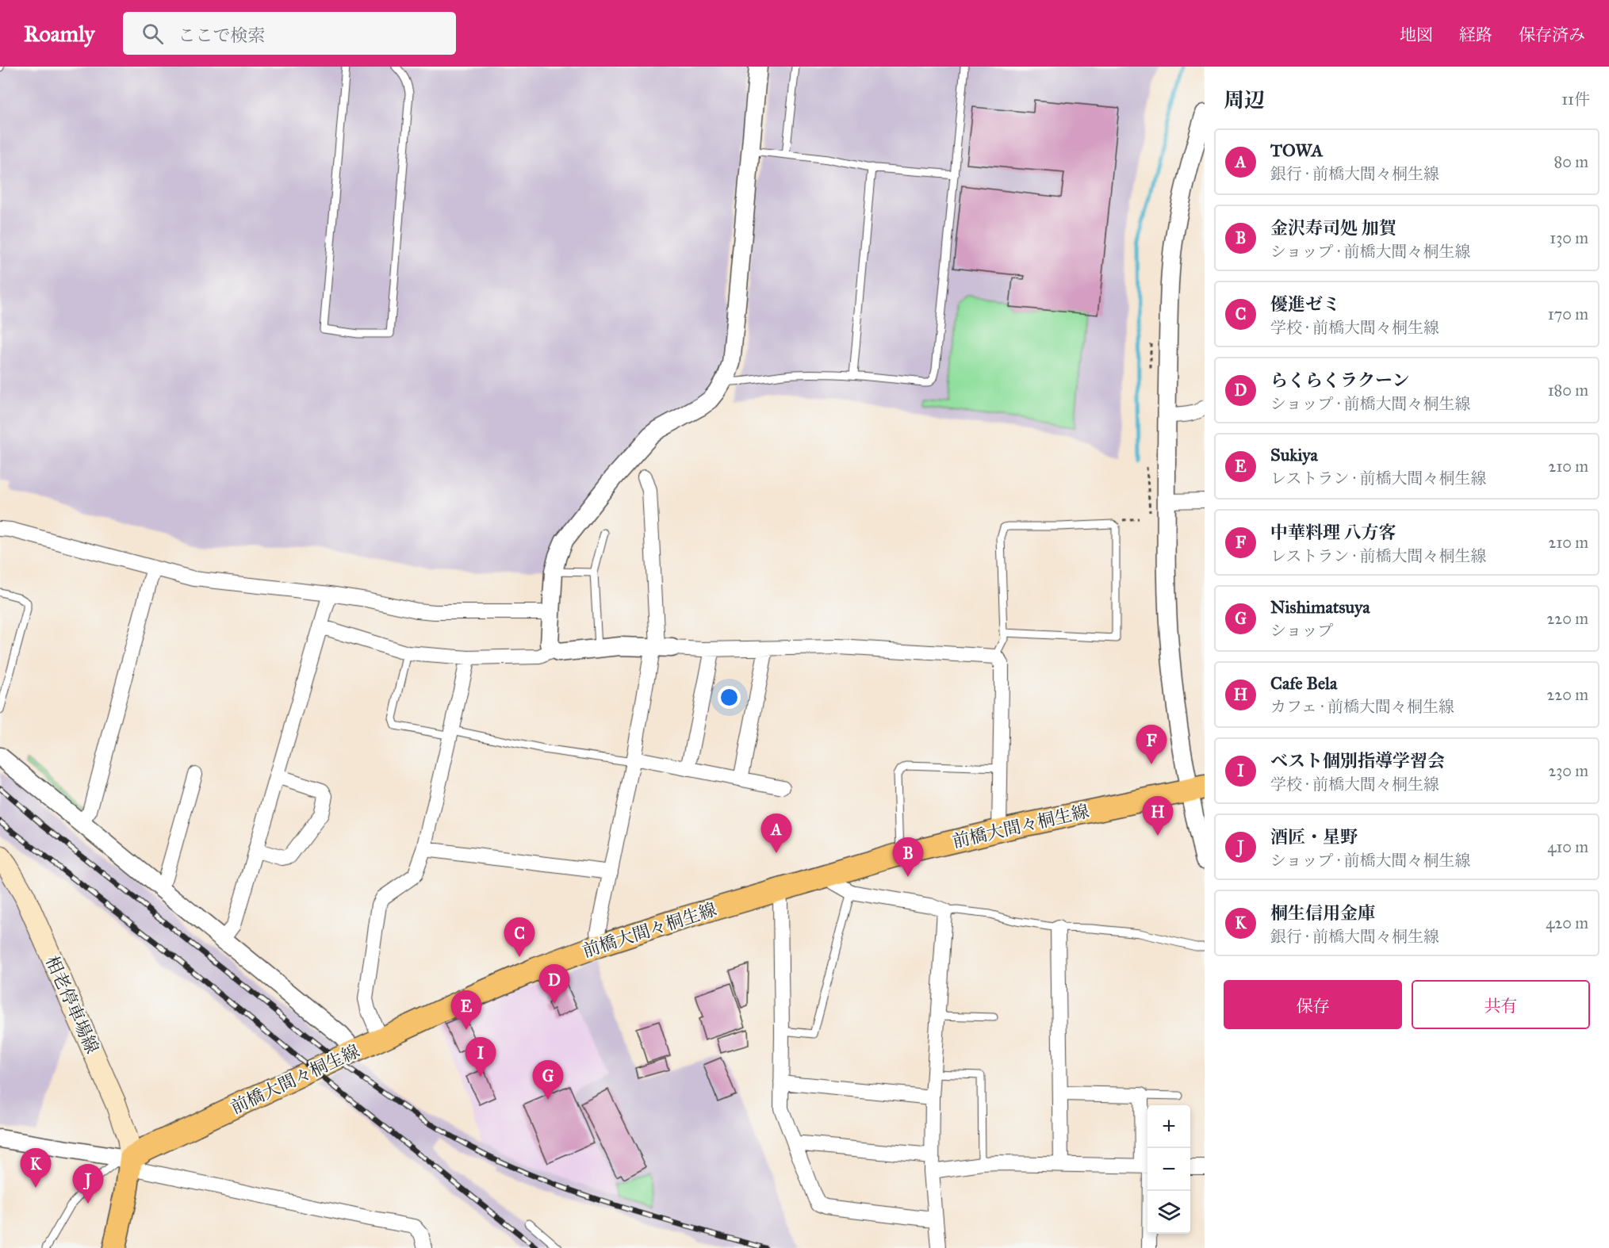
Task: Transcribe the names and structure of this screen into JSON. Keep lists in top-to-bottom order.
{
  "streets": {
    "main road": ["前橋大間々桐生線", "相老停車場線"]
  },
  "crossings": [
    ["前橋大間々桐生線", "相老停車場線"]
  ],
  "page": {
    "header": "Roamly",
    "search": "ここで検索",
    "nav": ["地図", "経路", "保存済み"],
    "heading": ["周辺", "11件"],
    "list": [
      {
        "mark": "A",
        "name": "TOWA",
        "note": "銀行 · 前橋大間々桐生線",
        "value": "80 m"
      },
      {
        "mark": "B",
        "name": "金沢寿司処 加賀",
        "note": "ショップ · 前橋大間々桐生線",
        "value": "130 m"
      },
      {
        "mark": "C",
        "name": "優進ゼミ",
        "note": "学校 · 前橋大間々桐生線",
        "value": "170 m"
      },
      {
        "mark": "D",
        "name": "らくらくラクーン",
        "note": "ショップ · 前橋大間々桐生線",
        "value": "180 m"
      },
      {
        "mark": "E",
        "name": "Sukiya",
        "note": "レストラン · 前橋大間々桐生線",
        "value": "210 m"
      },
      {
        "mark": "F",
        "name": "中華料理 八方客",
        "note": "レストラン · 前橋大間々桐生線",
        "value": "210 m"
      },
      {
        "mark": "G",
        "name": "Nishimatsuya",
        "note": "ショップ",
        "value": "220 m"
      },
      {
        "mark": "H",
        "name": "Cafe Bela",
        "note": "カフェ · 前橋大間々桐生線",
        "value": "220 m"
      },
      {
        "mark": "I",
        "name": "ベスト個別指導学習会",
        "note": "学校 · 前橋大間々桐生線",
        "value": "230 m"
      },
      {
        "mark": "J",
        "name": "酒匠・星野",
        "note": "ショップ · 前橋大間々桐生線",
        "value": "410 m"
      },
      {
        "mark": "K",
        "name": "桐生信用金庫",
        "note": "銀行 · 前橋大間々桐生線",
        "value": "420 m"
      }
    ],
    "pins": [
      "F",
      "H",
      "A",
      "B",
      "C",
      "D",
      "E",
      "I",
      "G",
      "K",
      "J"
    ],
    "buttons": ["保存", "共有"],
    "map_buttons": ["+", "−"]
  }
}
